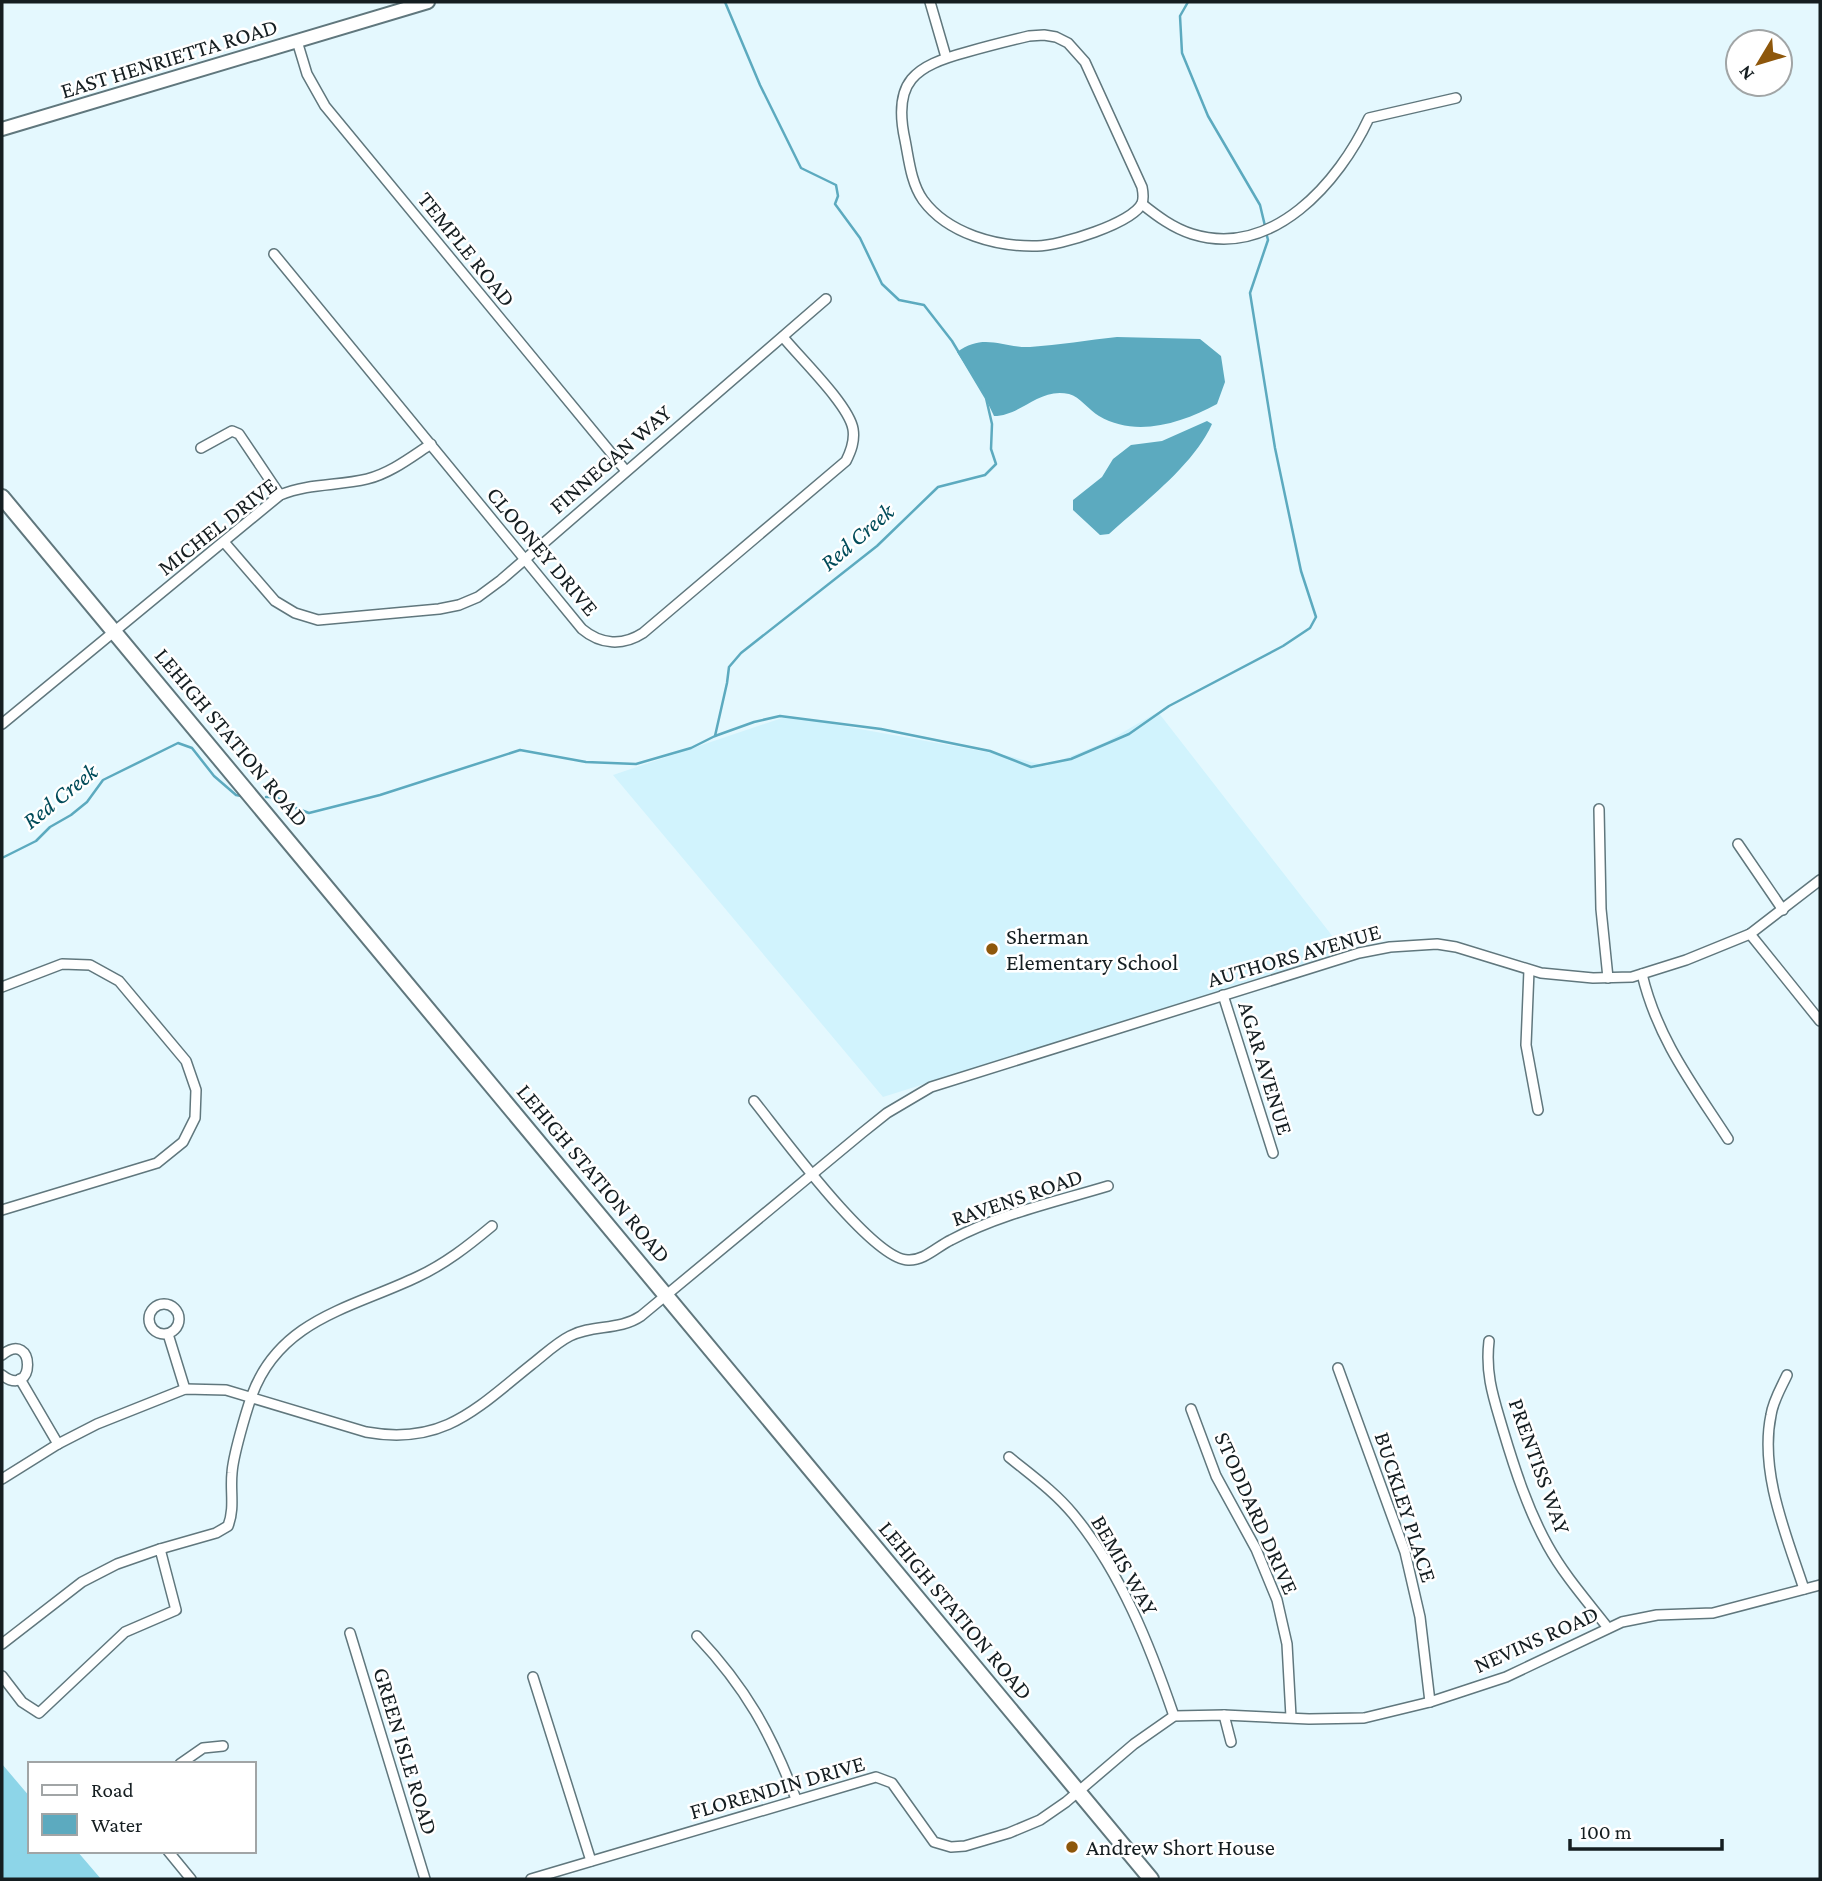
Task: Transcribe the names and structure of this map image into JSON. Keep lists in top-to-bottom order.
{
  "streets": {
    "main road": ["EAST HENRIETTA ROAD", "LEHIGH STATION ROAD"],
    "street": [
      "TEMPLE ROAD",
      "FINNEGAN WAY",
      "MICHEL DRIVE",
      "CLOONEY DRIVE",
      "AUTHORS AVENUE",
      "AGAR AVENUE",
      "RAVENS ROAD",
      "PRENTISS WAY",
      "BUCKLEY PLACE",
      "STODDARD DRIVE",
      "BEMIS WAY",
      "NEVINS ROAD",
      "GREEN ISLE ROAD",
      "FLORENDIN DRIVE"
    ]
  },
  "crossings": [
    ["EAST HENRIETTA ROAD", "TEMPLE ROAD"],
    ["TEMPLE ROAD", "FINNEGAN WAY"],
    ["FINNEGAN WAY", "MICHEL DRIVE"],
    ["FINNEGAN WAY", "CLOONEY DRIVE"],
    ["MICHEL DRIVE", "CLOONEY DRIVE"],
    ["MICHEL DRIVE", "LEHIGH STATION ROAD"],
    ["LEHIGH STATION ROAD", "AUTHORS AVENUE"],
    ["LEHIGH STATION ROAD", "FLORENDIN DRIVE"],
    ["AUTHORS AVENUE", "AGAR AVENUE"],
    ["AUTHORS AVENUE", "RAVENS ROAD"],
    ["PRENTISS WAY", "NEVINS ROAD"],
    ["BUCKLEY PLACE", "NEVINS ROAD"],
    ["STODDARD DRIVE", "NEVINS ROAD"],
    ["BEMIS WAY", "NEVINS ROAD"]
  ],
  "water": ["Red Creek"],
  "places": ["Sherman Elementary School", "Andrew Short House"],
  "legend": ["Road", "Water"],
  "scale_bar": "100 m",
  "north": "bottom left"
}
